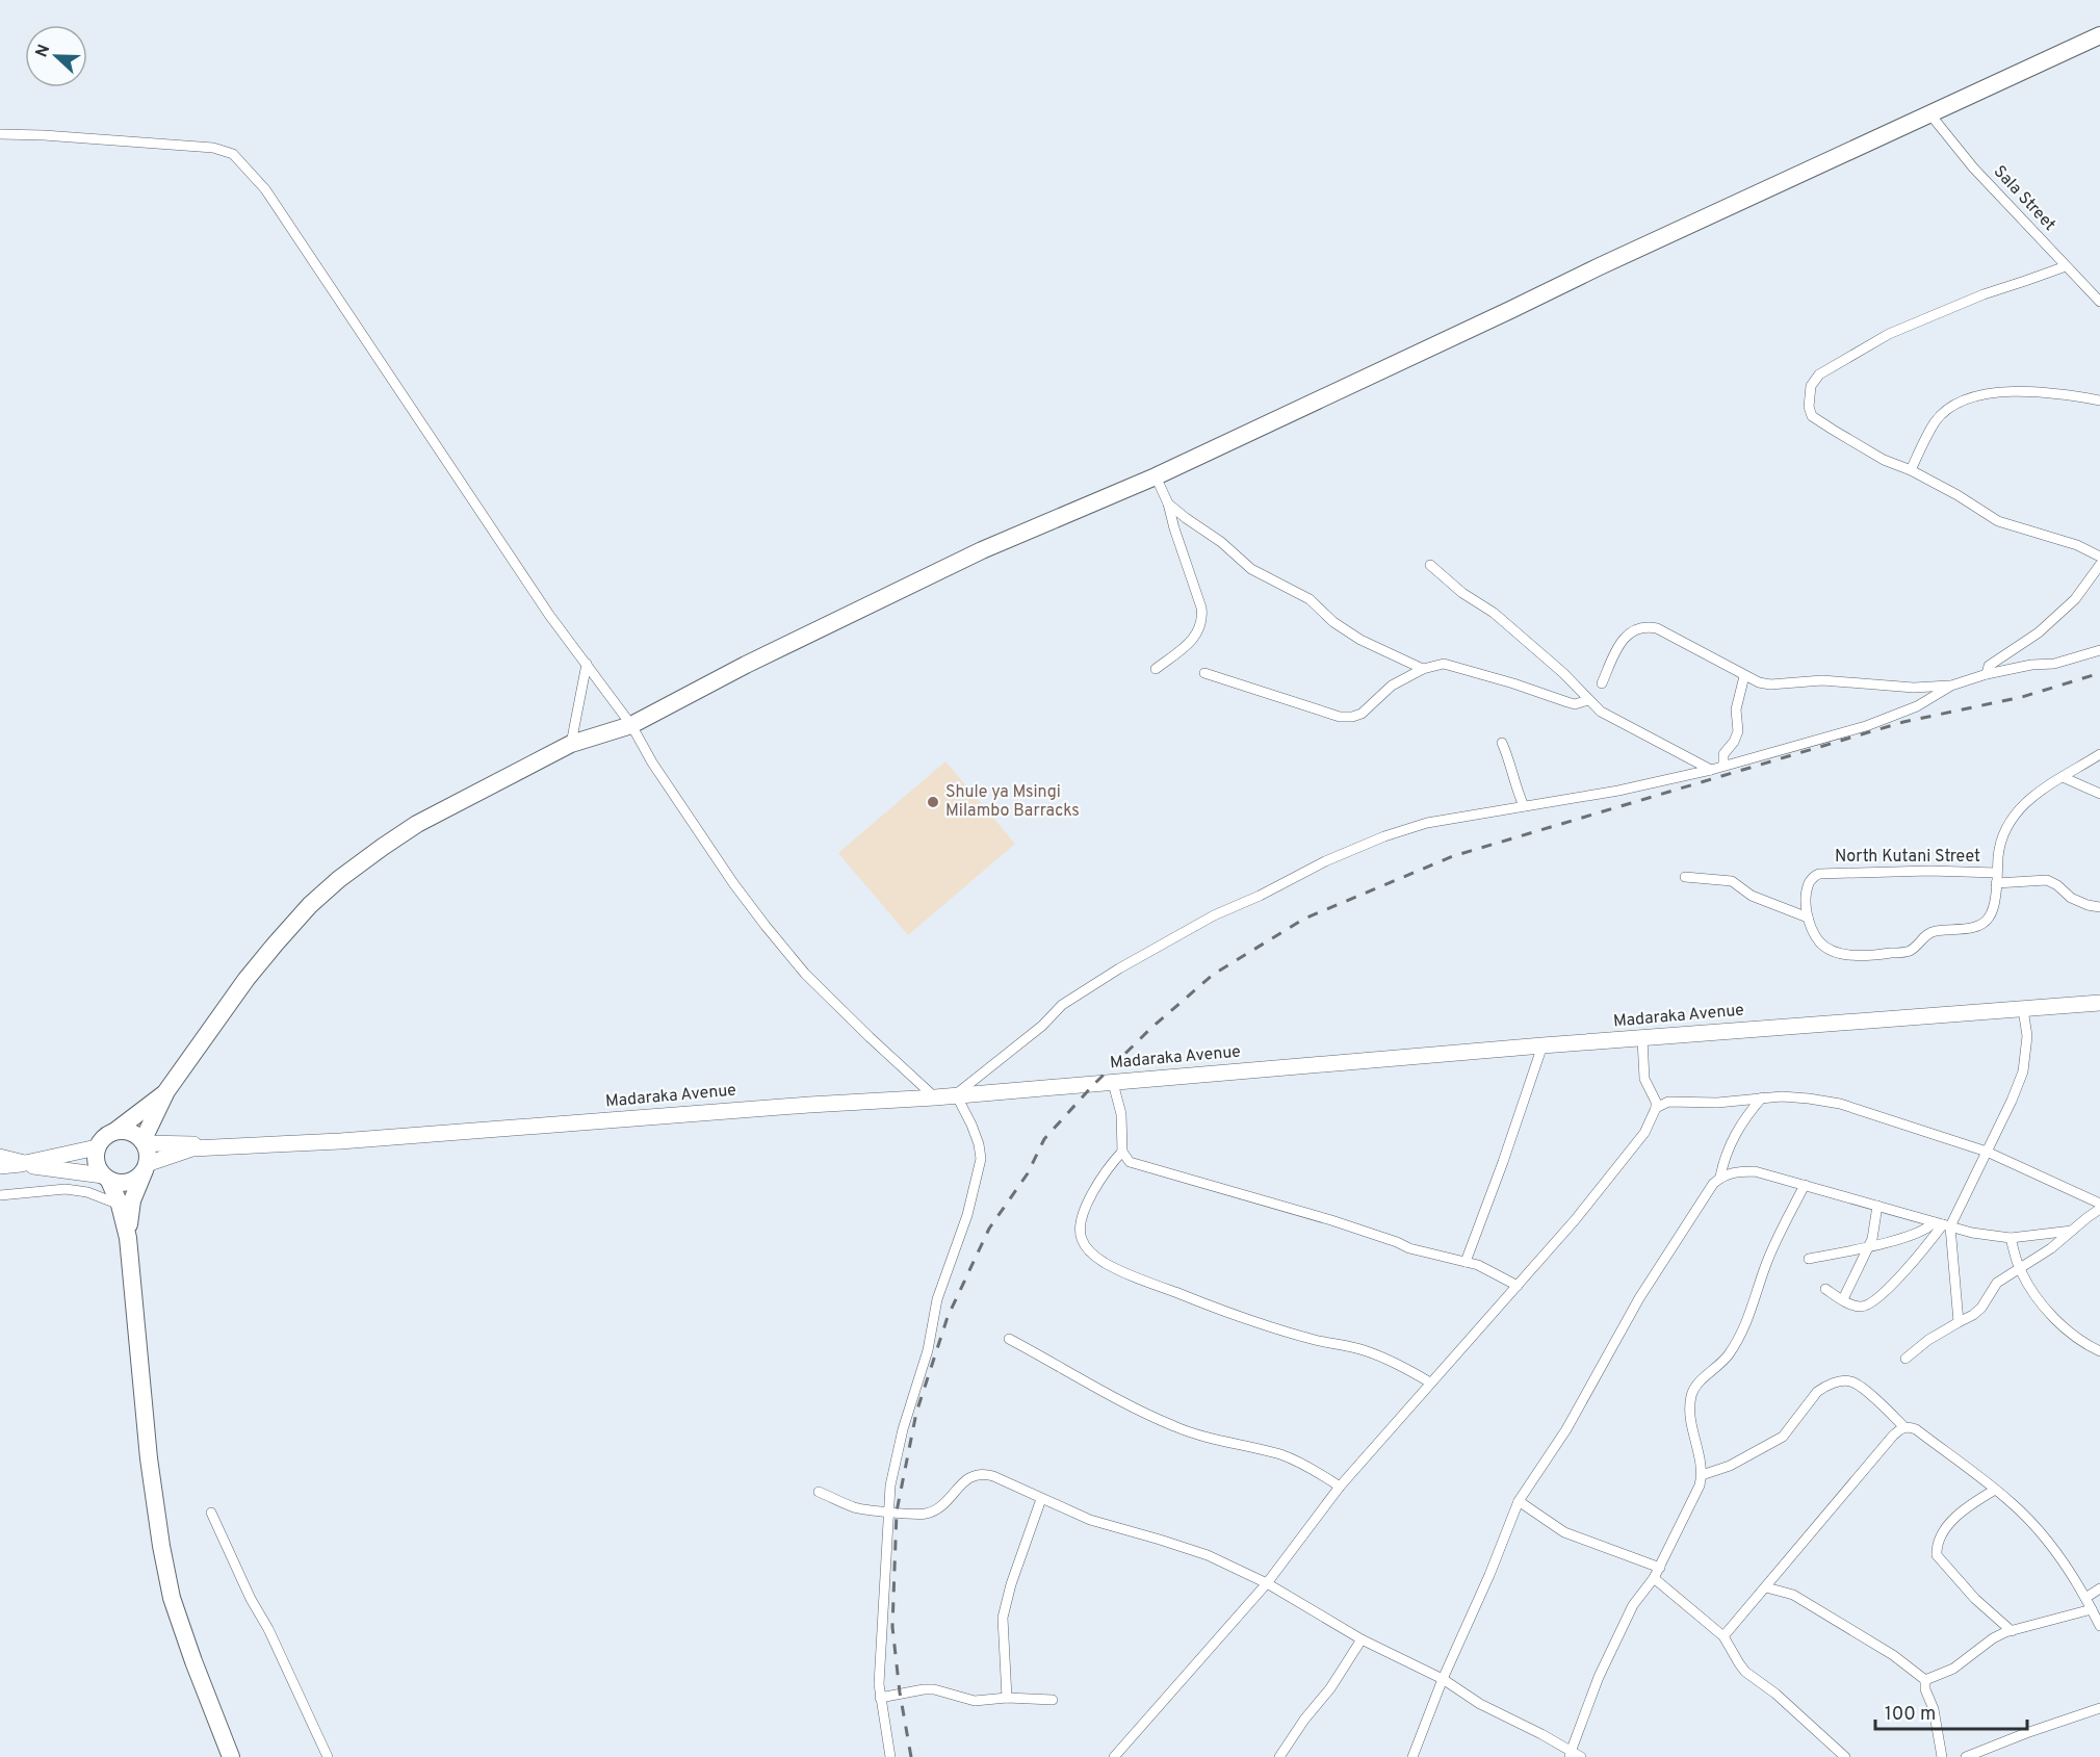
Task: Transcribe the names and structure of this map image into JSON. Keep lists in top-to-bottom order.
{
  "streets": {
    "main road": ["Madaraka Avenue"],
    "street": ["Sala Street", "North Kutani Street"]
  },
  "places": ["Shule ya Msingi Milambo Barracks"],
  "scale_bar": "100 m",
  "north": "left"
}
